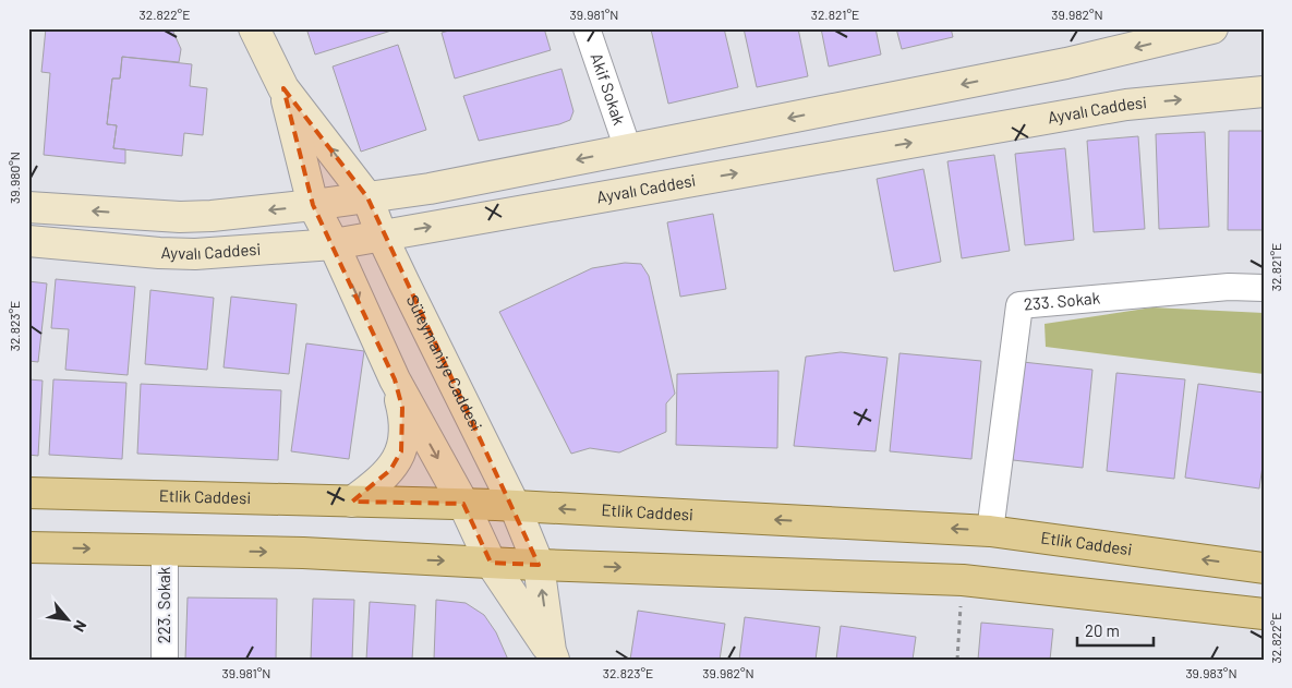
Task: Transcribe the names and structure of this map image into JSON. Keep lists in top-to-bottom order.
{
  "streets": {
    "main road": ["Ayvalı Caddesi", "Süleymaniye Caddesi", "Etlik Caddesi"],
    "street": ["Akif Sokak", "233. Sokak", "223. Sokak"]
  },
  "crossings": [
    ["Ayvalı Caddesi", "Süleymaniye Caddesi"],
    ["233. Sokak", "Etlik Caddesi"],
    ["Süleymaniye Caddesi", "Etlik Caddesi"]
  ],
  "scale_bar": "20 m",
  "north": "bottom right",
  "coordinates": [
    "32.822°E",
    "39.981°N",
    "32.821°E",
    "39.982°N",
    "39.980°N",
    "32.823°E",
    "39.983°N"
  ]
}
